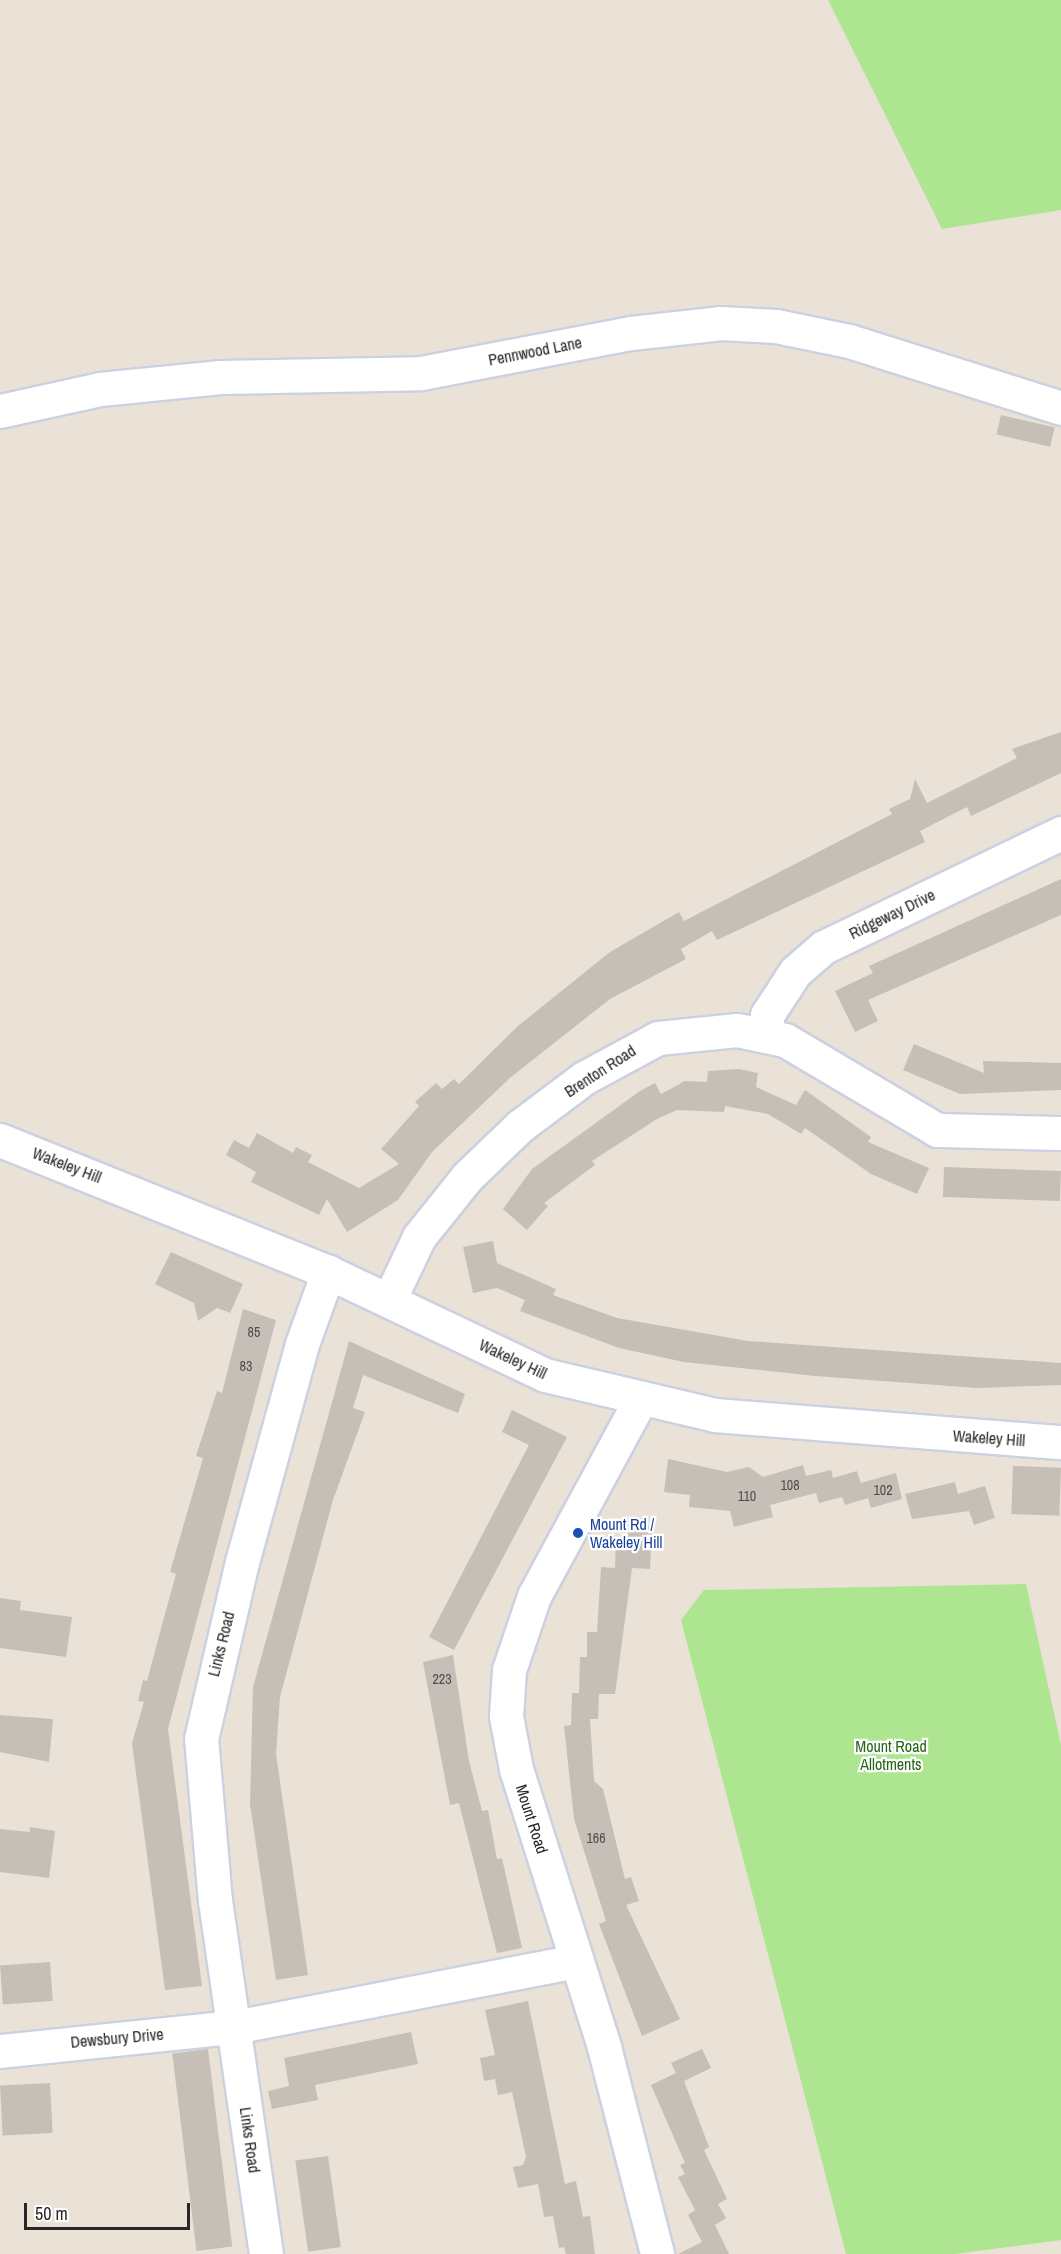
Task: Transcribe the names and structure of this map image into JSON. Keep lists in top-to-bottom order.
{
  "streets": {
    "street": [
      "Pennwood Lane",
      "Ridgeway Drive",
      "Brenton Road",
      "Wakeley Hill",
      "Links Road",
      "Mount Road",
      "Dewsbury Drive"
    ]
  },
  "crossings": [
    ["Ridgeway Drive", "Brenton Road"],
    ["Brenton Road", "Wakeley Hill"],
    ["Wakeley Hill", "Links Road"],
    ["Wakeley Hill", "Mount Road"],
    ["Links Road", "Dewsbury Drive"]
  ],
  "parks": ["Mount Road Allotments"],
  "places": ["Mount Rd / Wakeley Hill"],
  "house_numbers": [
    "85",
    "83",
    "108",
    "102",
    "110",
    "223",
    "166"
  ],
  "scale_bar": "50 m"
}
